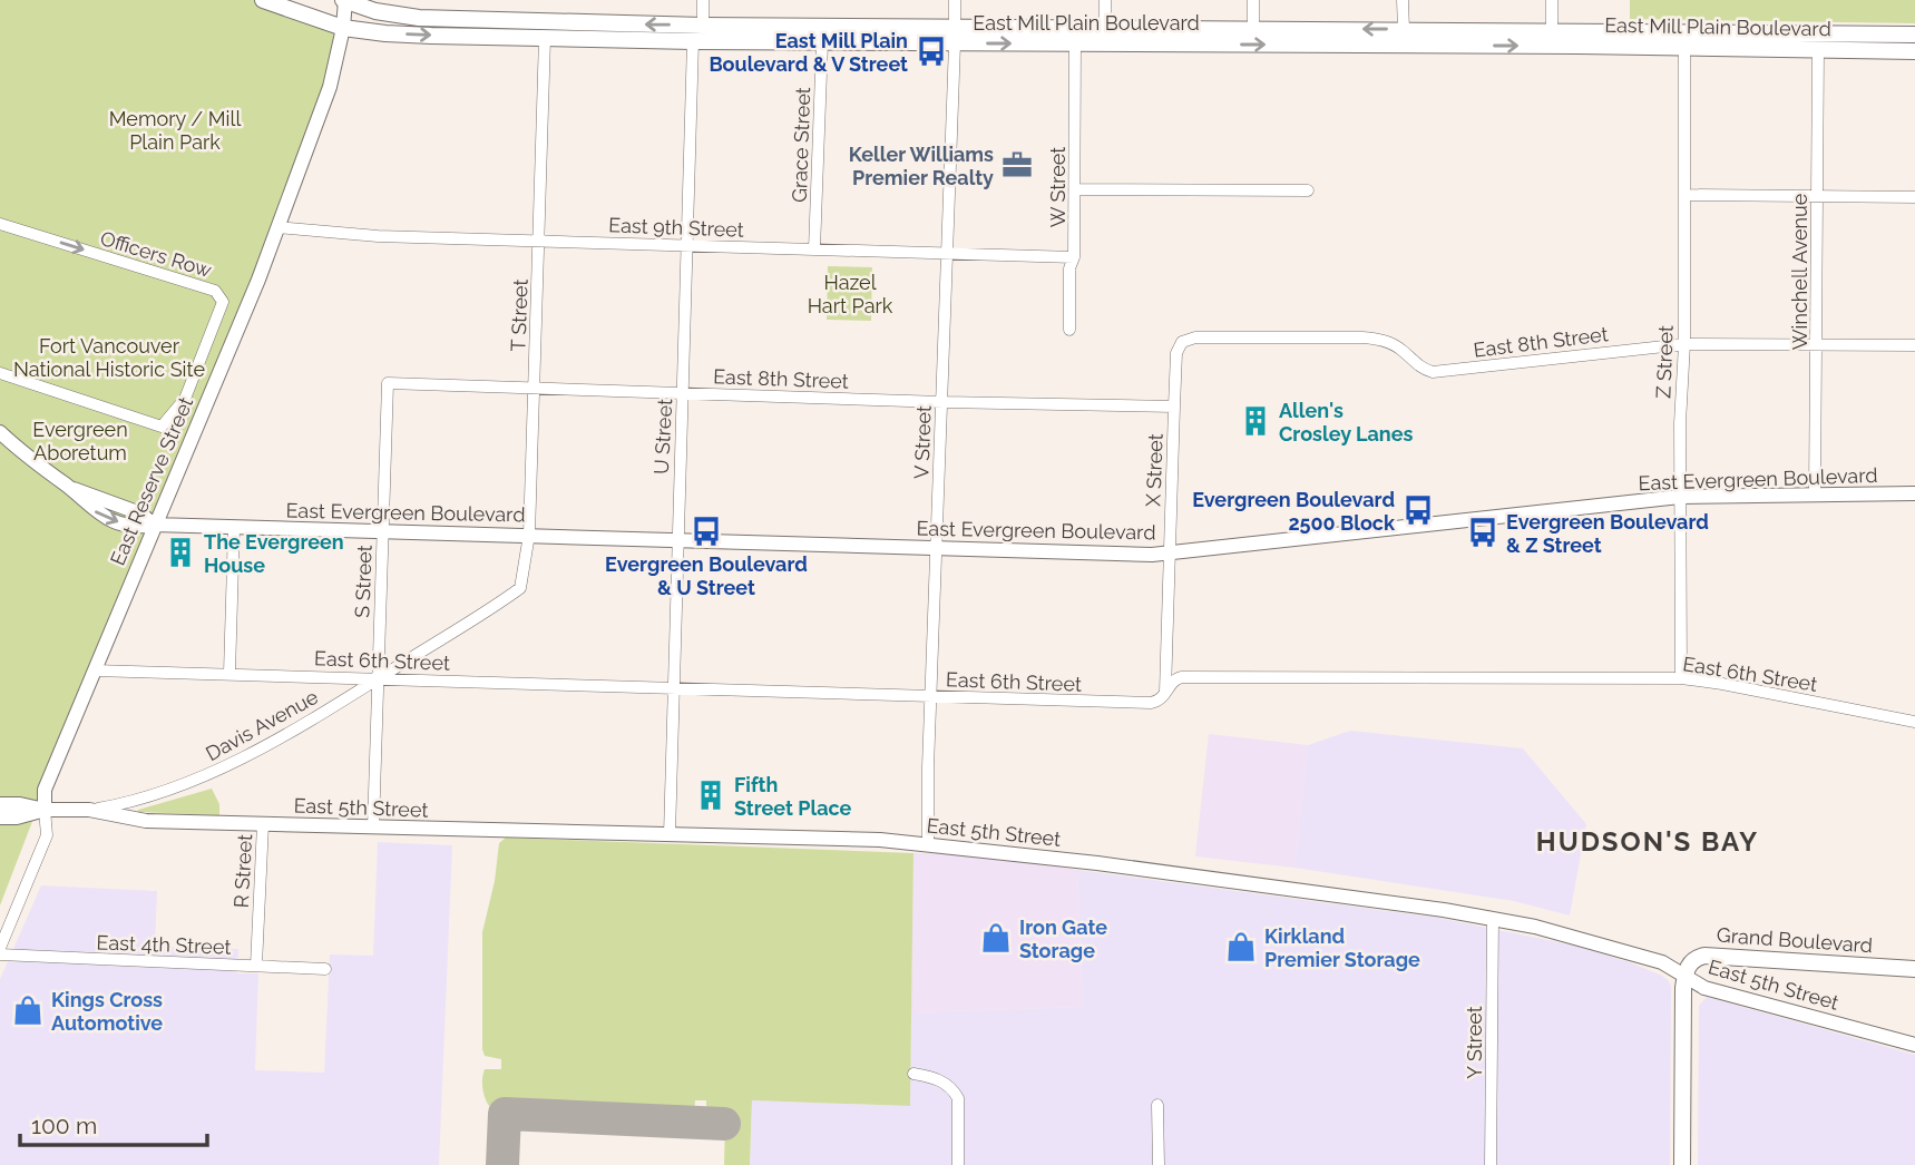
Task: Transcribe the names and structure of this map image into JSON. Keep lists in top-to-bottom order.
{
  "streets": {
    "main road": ["East Mill Plain Boulevard", "Grand Boulevard"],
    "street": [
      "Grace Street",
      "W Street",
      "East 9th Street",
      "Officers Row",
      "Winchell Avenue",
      "T Street",
      "East 8th Street",
      "Z Street",
      "U Street",
      "V Street",
      "X Street",
      "East Evergreen Boulevard",
      "East Reserve Street",
      "S Street",
      "East 6th Street",
      "Davis Avenue",
      "East 5th Street",
      "R Street",
      "East 4th Street",
      "Y Street"
    ]
  },
  "crossings": [
    ["East Mill Plain Boulevard", "Grace Street"],
    ["East Mill Plain Boulevard", "W Street"],
    ["East Mill Plain Boulevard", "Winchell Avenue"],
    ["East Mill Plain Boulevard", "T Street"],
    ["East Mill Plain Boulevard", "Z Street"],
    ["East Mill Plain Boulevard", "U Street"],
    ["East Mill Plain Boulevard", "V Street"],
    ["East Mill Plain Boulevard", "East Reserve Street"],
    ["Grace Street", "East 9th Street"],
    ["W Street", "East 9th Street"],
    ["East 9th Street", "T Street"],
    ["East 9th Street", "U Street"],
    ["East 9th Street", "V Street"],
    ["East 9th Street", "East Reserve Street"],
    ["Winchell Avenue", "East 8th Street"],
    ["Winchell Avenue", "East Evergreen Boulevard"],
    ["T Street", "East 8th Street"],
    ["T Street", "East Evergreen Boulevard"],
    ["T Street", "Davis Avenue"],
    ["East 8th Street", "Z Street"],
    ["East 8th Street", "U Street"],
    ["East 8th Street", "V Street"],
    ["East 8th Street", "X Street"],
    ["East 8th Street", "S Street"],
    ["Z Street", "East Evergreen Boulevard"],
    ["Z Street", "East 6th Street"],
    ["U Street", "East Evergreen Boulevard"],
    ["U Street", "East 6th Street"],
    ["U Street", "East 5th Street"],
    ["V Street", "East Evergreen Boulevard"],
    ["V Street", "East 6th Street"],
    ["V Street", "East 5th Street"],
    ["X Street", "East Evergreen Boulevard"],
    ["X Street", "East 6th Street"],
    ["East Evergreen Boulevard", "East Reserve Street"],
    ["East Evergreen Boulevard", "S Street"],
    ["East Reserve Street", "East 6th Street"],
    ["East Reserve Street", "East 5th Street"],
    ["S Street", "East 6th Street"],
    ["S Street", "Davis Avenue"],
    ["S Street", "East 5th Street"],
    ["East 6th Street", "Davis Avenue"],
    ["Davis Avenue", "East 5th Street"],
    ["East 5th Street", "R Street"],
    ["East 5th Street", "Grand Boulevard"],
    ["East 5th Street", "Y Street"],
    ["R Street", "East 4th Street"]
  ],
  "districts": ["HUDSON'S BAY"],
  "parks": [
    "Memory / Mill Plain Park",
    "Hazel Hart Park",
    "Fort Vancouver National Historic Site",
    "Evergreen Aboretum"
  ],
  "places": {
    "bus stop": [
      "East Mill Plain Boulevard & V Street",
      "Evergreen Boulevard 2500 Block",
      "Evergreen Boulevard & U Street",
      "Evergreen Boulevard & Z Street"
    ],
    "office": ["Keller Williams Premier Realty"],
    "building": ["Allen's Crosley Lanes", "The Evergreen House", "Fifth Street Place"],
    "shop": ["Iron Gate Storage", "Kirkland Premier Storage", "Kings Cross Automotive"]
  },
  "scale_bar": "100 m"
}
